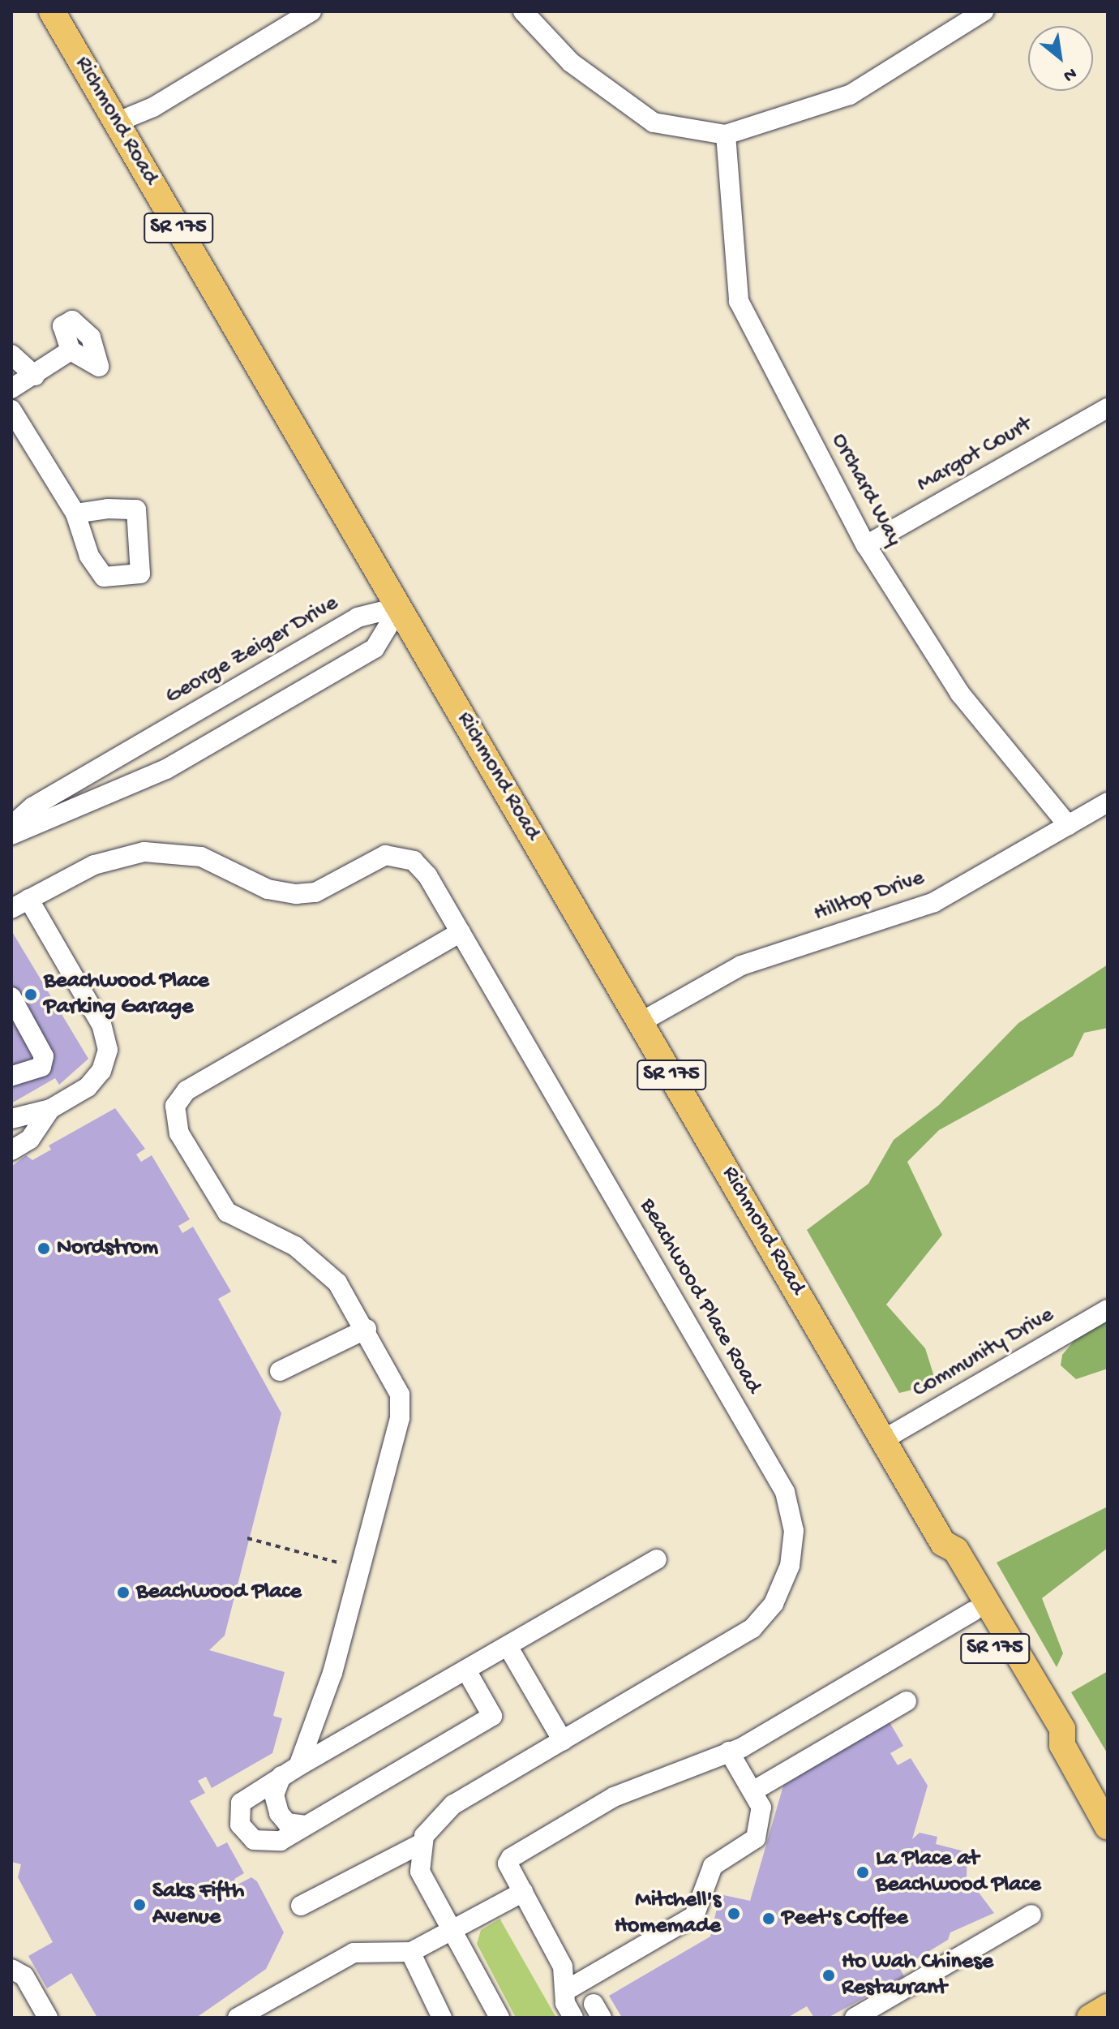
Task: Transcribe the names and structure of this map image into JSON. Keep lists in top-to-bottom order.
{
  "streets": {
    "main road": ["Richmond Road", "SR 175"],
    "street": [
      "Margot Court",
      "Orchard Way",
      "George Zeiger Drive",
      "Hilltop Drive",
      "Beachwood Place Road",
      "Community Drive"
    ]
  },
  "crossings": [
    ["Richmond Road", "George Zeiger Drive"],
    ["Richmond Road", "Hilltop Drive"],
    ["Richmond Road", "Community Drive"],
    ["Margot Court", "Orchard Way"],
    ["Orchard Way", "Hilltop Drive"]
  ],
  "places": [
    "Beachwood Place Parking Garage",
    "Nordstrom",
    "Beachwood Place",
    "La Place at Beachwood Place",
    "Saks Fifth Avenue",
    "Mitchell's Homemade",
    "Peet's Coffee",
    "Ho Wah Chinese Restaurant"
  ],
  "north": "bottom right"
}
